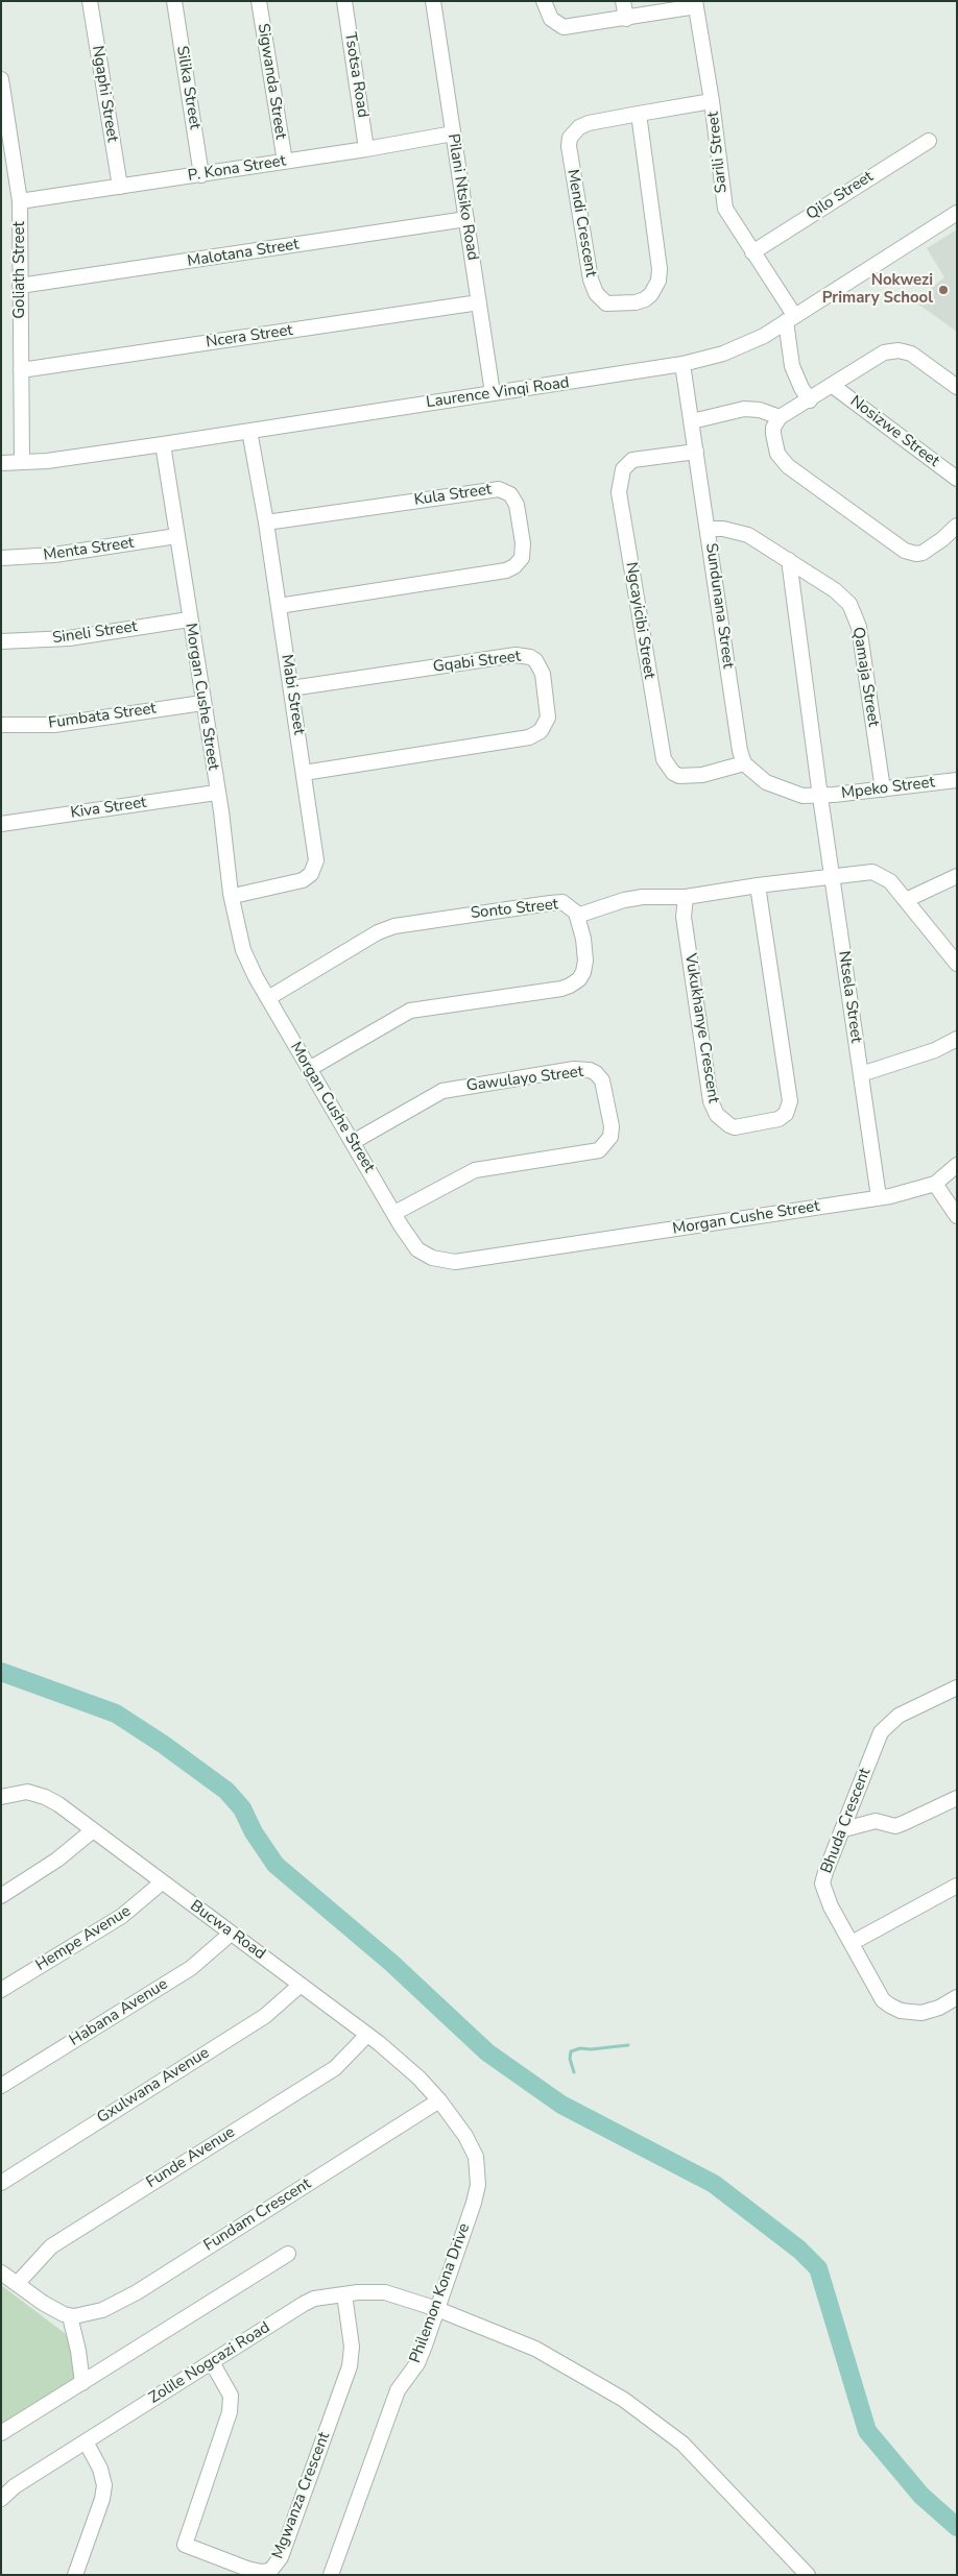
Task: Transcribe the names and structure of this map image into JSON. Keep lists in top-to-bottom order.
{
  "streets": {
    "street": [
      "Tsotsa Road",
      "Sigwanda Street",
      "Silika Street",
      "Ngaphi Street",
      "Sarili Street",
      "P. Kona Street",
      "Qilo Street",
      "Pilani Ntsiko Road",
      "Mendi Crescent",
      "Malotana Street",
      "Goliath Street",
      "Ncera Street",
      "Laurence Vinqi Road",
      "Nosizwe Street",
      "Kula Street",
      "Menta Street",
      "Sundunana Street",
      "Ngcayicibi Street",
      "Sineli Street",
      "Gqabi Street",
      "Qamaja Street",
      "Mabi Street",
      "Morgan Cushe Street",
      "Fumbata Street",
      "Mpeko Street",
      "Kiva Street",
      "Sonto Street",
      "Ntsela Street",
      "Vukukhanye Crescent",
      "Gawulayo Street",
      "Bhuda Crescent",
      "Bucwa Road",
      "Hempe Avenue",
      "Habana Avenue",
      "Gxulwana Avenue",
      "Funde Avenue",
      "Fundam Crescent",
      "Philemon Kona Drive",
      "Zolile Nogcazi Road",
      "Mgwanza Crescent"
    ]
  },
  "crossings": [
    ["Tsotsa Road", "P. Kona Street"],
    ["Sigwanda Street", "P. Kona Street"],
    ["Silika Street", "P. Kona Street"],
    ["Ngaphi Street", "P. Kona Street"],
    ["Sarili Street", "Qilo Street"],
    ["Sarili Street", "Mendi Crescent"],
    ["Sarili Street", "Laurence Vinqi Road"],
    ["P. Kona Street", "Pilani Ntsiko Road"],
    ["P. Kona Street", "Goliath Street"],
    ["Pilani Ntsiko Road", "Malotana Street"],
    ["Pilani Ntsiko Road", "Ncera Street"],
    ["Pilani Ntsiko Road", "Laurence Vinqi Road"],
    ["Malotana Street", "Goliath Street"],
    ["Goliath Street", "Ncera Street"],
    ["Goliath Street", "Laurence Vinqi Road"],
    ["Laurence Vinqi Road", "Sundunana Street"],
    ["Laurence Vinqi Road", "Mabi Street"],
    ["Laurence Vinqi Road", "Morgan Cushe Street"],
    ["Kula Street", "Mabi Street"],
    ["Menta Street", "Morgan Cushe Street"],
    ["Sundunana Street", "Ngcayicibi Street"],
    ["Sundunana Street", "Qamaja Street"],
    ["Sineli Street", "Morgan Cushe Street"],
    ["Gqabi Street", "Mabi Street"],
    ["Qamaja Street", "Mpeko Street"],
    ["Qamaja Street", "Ntsela Street"],
    ["Mabi Street", "Morgan Cushe Street"],
    ["Morgan Cushe Street", "Fumbata Street"],
    ["Morgan Cushe Street", "Kiva Street"],
    ["Morgan Cushe Street", "Sonto Street"],
    ["Morgan Cushe Street", "Ntsela Street"],
    ["Morgan Cushe Street", "Gawulayo Street"],
    ["Mpeko Street", "Ntsela Street"],
    ["Bucwa Road", "Hempe Avenue"],
    ["Bucwa Road", "Habana Avenue"],
    ["Bucwa Road", "Gxulwana Avenue"],
    ["Bucwa Road", "Funde Avenue"],
    ["Bucwa Road", "Fundam Crescent"],
    ["Bucwa Road", "Philemon Kona Drive"],
    ["Fundam Crescent", "Philemon Kona Drive"],
    ["Philemon Kona Drive", "Zolile Nogcazi Road"],
    ["Zolile Nogcazi Road", "Mgwanza Crescent"]
  ],
  "places": ["Nokwezi Primary School"]
}
